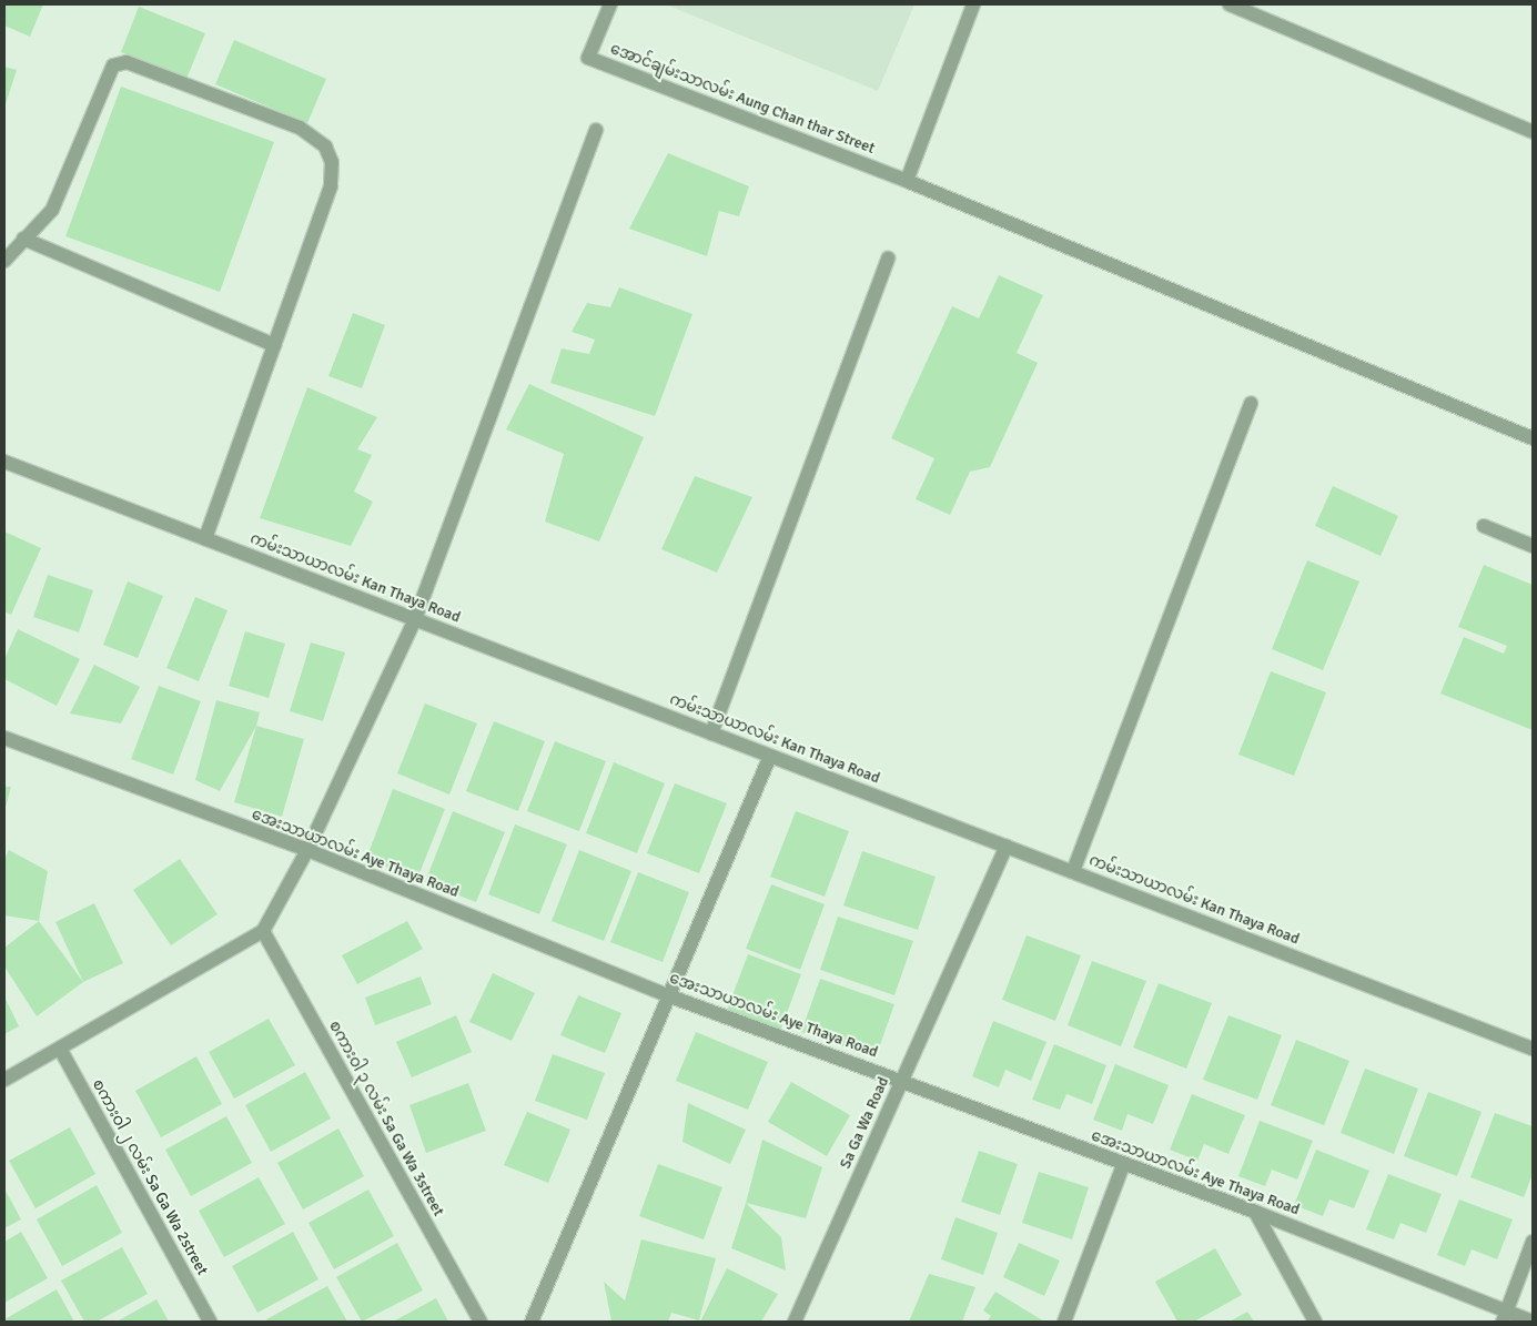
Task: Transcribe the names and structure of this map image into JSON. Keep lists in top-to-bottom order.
{
  "streets": {
    "street": [
      "အောင်ချမ်းသာလမ်း Aung Chan thar Street",
      "ကမ်းသာယာလမ်း Kan Thaya Road",
      "အေးသာယာလမ်း Aye Thaya Road",
      "စကားဝါ ၃ လမ်း Sa Ga Wa 3street",
      "Sa Ga Wa Road",
      "စကားဝါ ၂ လမ်း Sa Ga Wa 2street"
    ]
  },
  "crossings": [
    ["ကမ်းသာယာလမ်း Kan Thaya Road", "Sa Ga Wa Road"],
    ["အေးသာယာလမ်း Aye Thaya Road", "Sa Ga Wa Road"]
  ]
}
